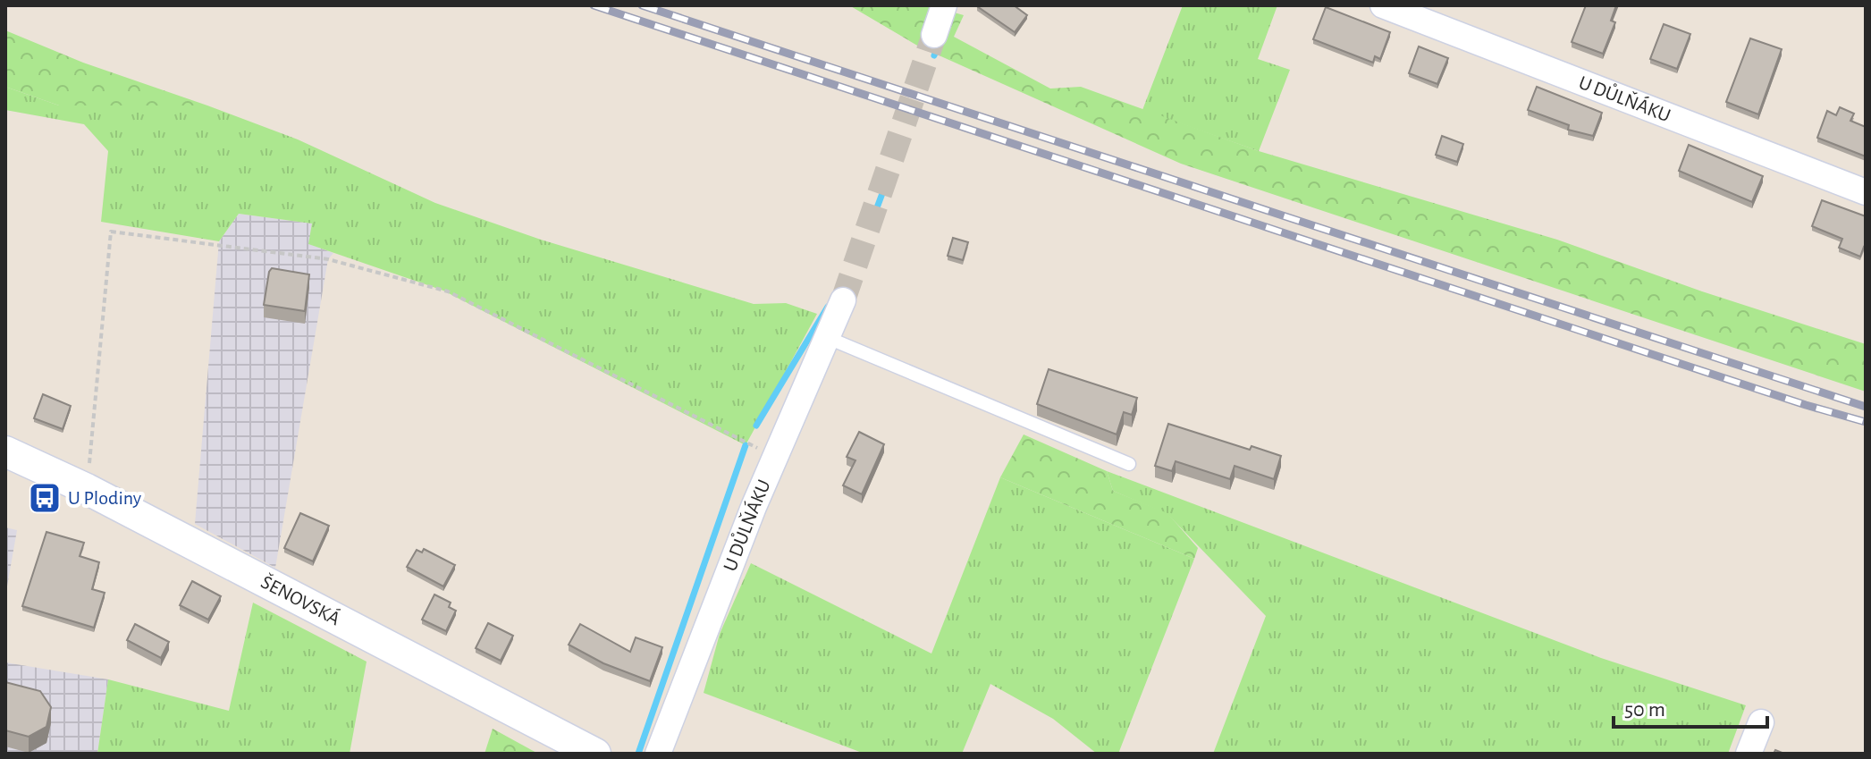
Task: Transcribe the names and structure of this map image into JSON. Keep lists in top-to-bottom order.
{
  "streets": {
    "street": ["U DŮLŇÁKU", "ŠENOVSKÁ"]
  },
  "places": {
    "bus stop": ["U Plodiny"]
  },
  "scale_bar": "50 m"
}
